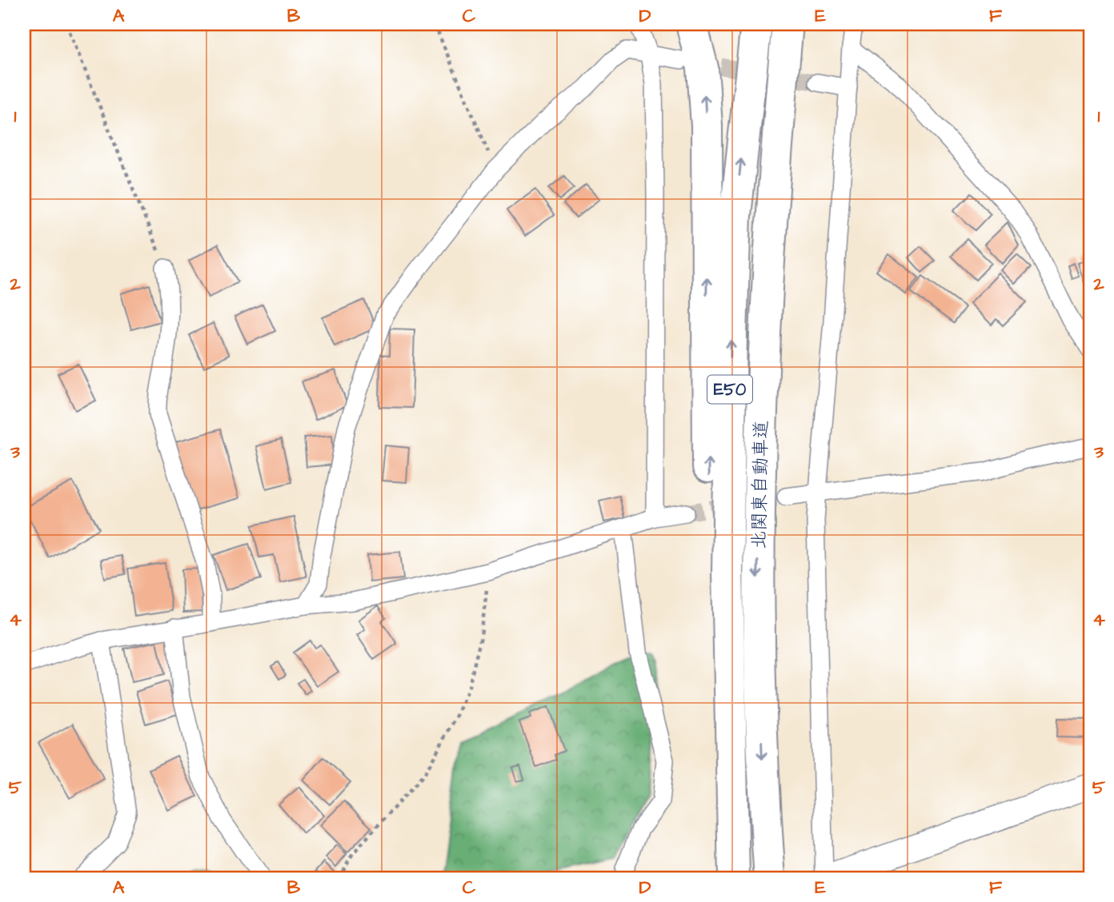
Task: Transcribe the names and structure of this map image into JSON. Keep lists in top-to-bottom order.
{
  "streets": {
    "highway": ["E50", "北関東自動車道"]
  },
  "grid": {
    "columns": [
      "A",
      "B",
      "C",
      "D",
      "E",
      "F"
    ],
    "rows": [
      "1",
      "2",
      "3",
      "4",
      "5"
    ]
  }
}
